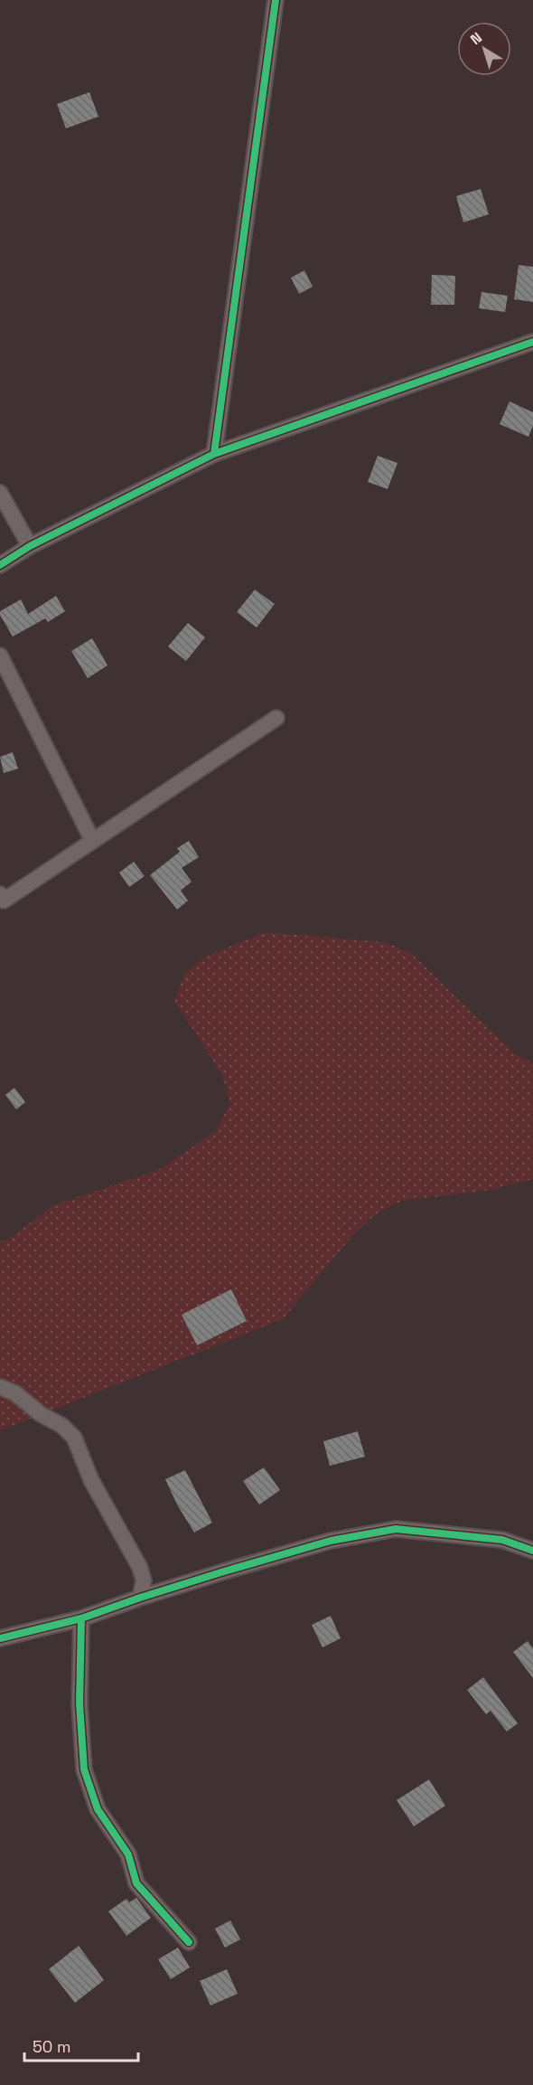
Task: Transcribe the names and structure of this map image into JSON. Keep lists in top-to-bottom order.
{
  "scale_bar": "50 m",
  "north": "top left"
}
